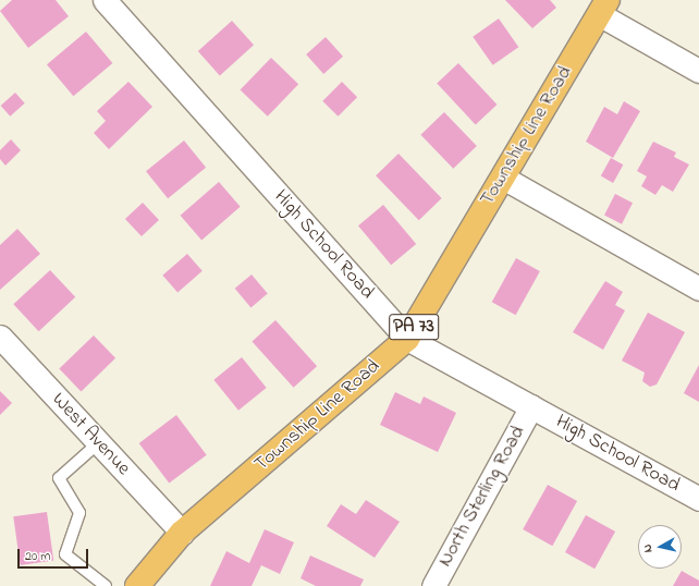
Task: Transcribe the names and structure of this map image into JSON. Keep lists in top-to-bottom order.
{
  "streets": {
    "main road": ["Township Line Road", "PA 73"],
    "street": ["High School Road", "West Avenue", "North Sterling Road"]
  },
  "crossings": [
    ["Township Line Road", "High School Road"],
    ["Township Line Road", "West Avenue"],
    ["High School Road", "North Sterling Road"]
  ],
  "scale_bar": "20 m",
  "north": "left"
}
